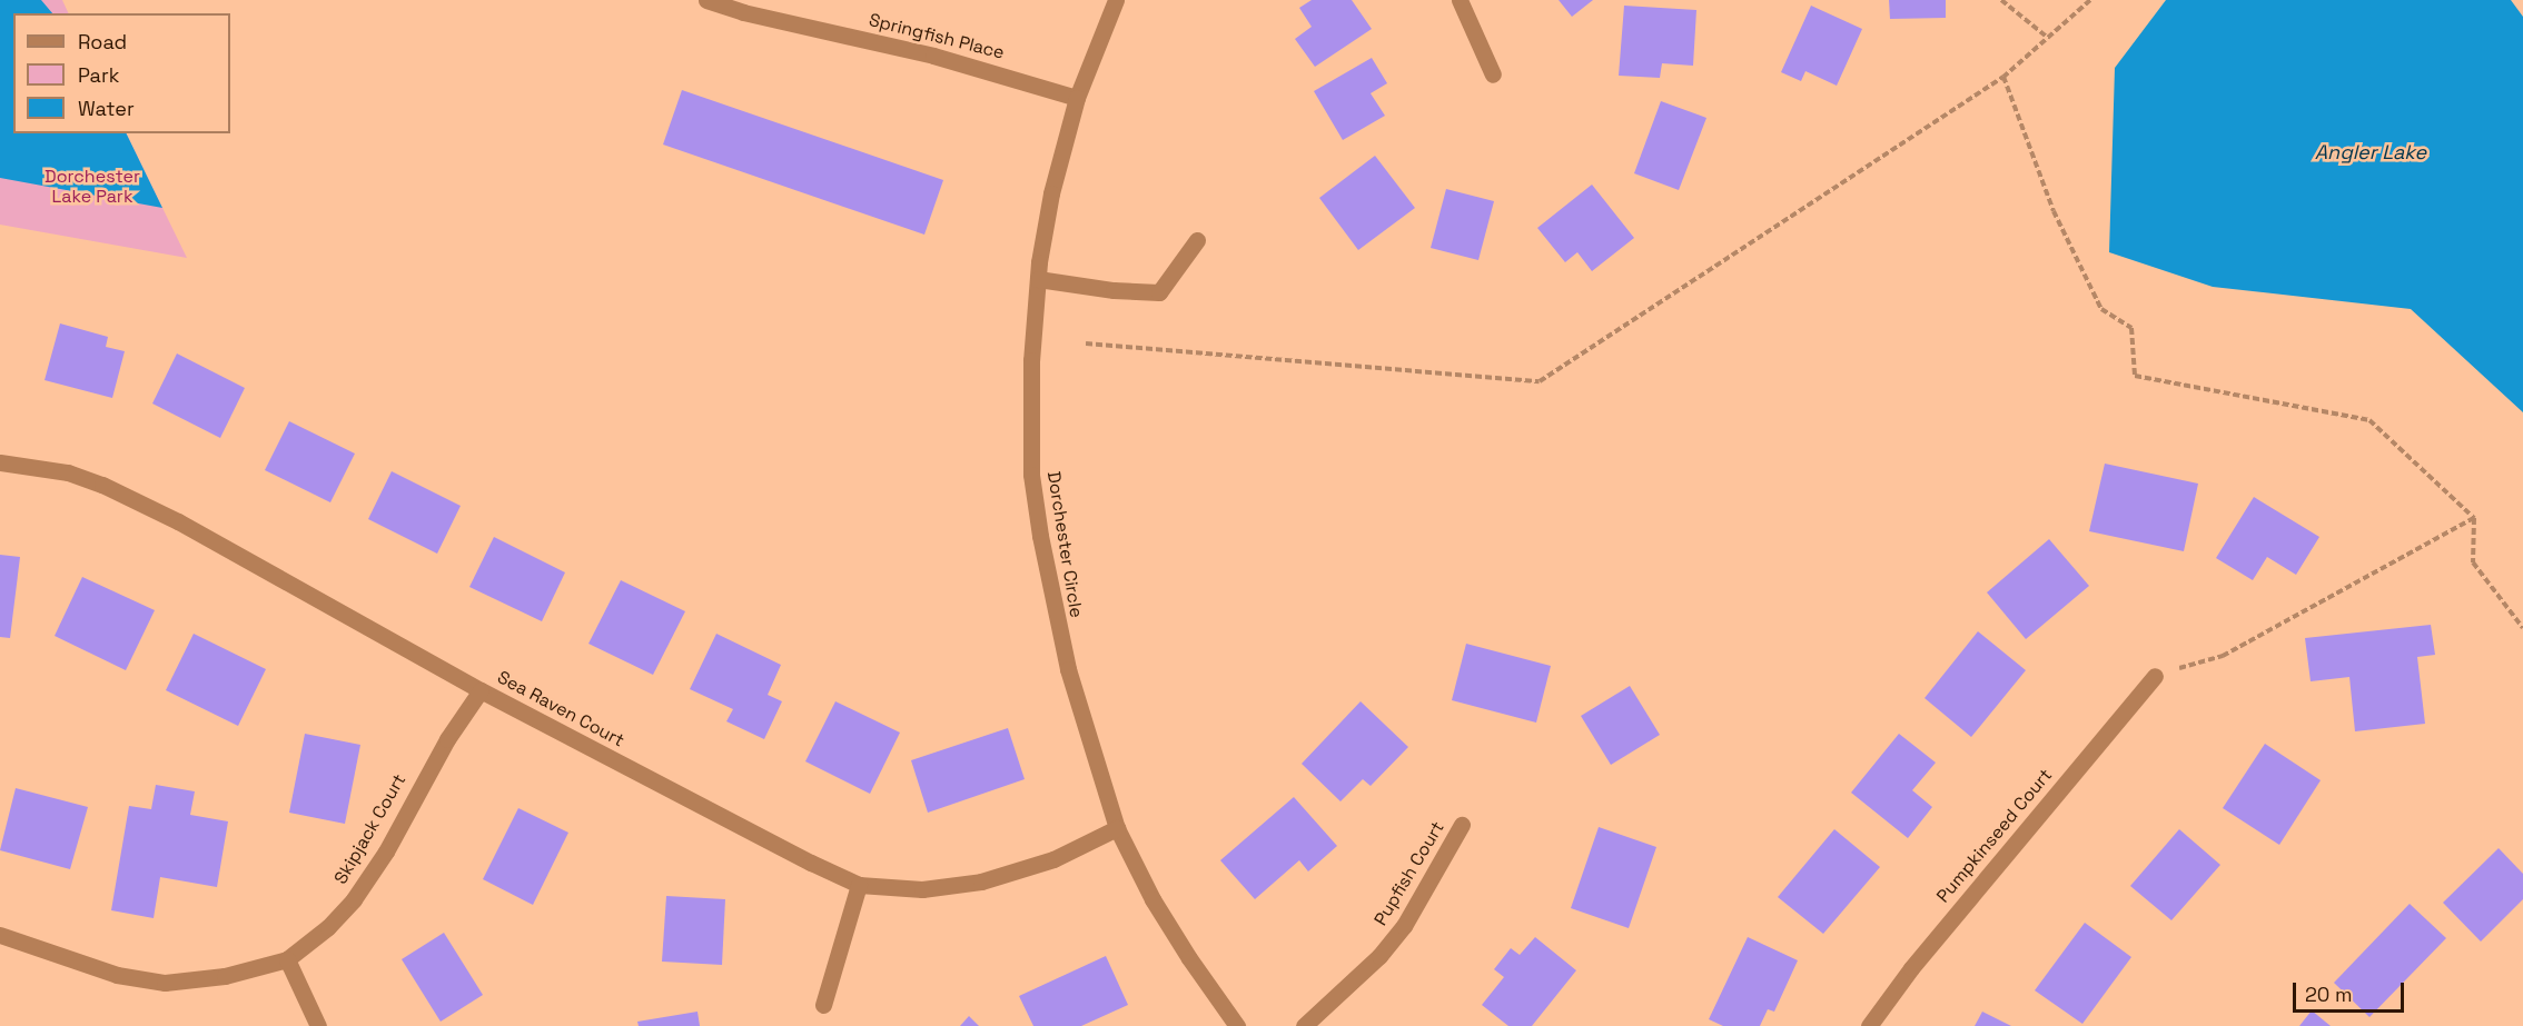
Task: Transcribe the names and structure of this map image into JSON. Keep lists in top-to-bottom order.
{
  "streets": {
    "street": [
      "Springfish Place",
      "Dorchester Circle",
      "Sea Raven Court",
      "Skipjack Court",
      "Pumpkinseed Court",
      "Pupfish Court"
    ]
  },
  "crossings": [
    ["Springfish Place", "Dorchester Circle"],
    ["Dorchester Circle", "Sea Raven Court"],
    ["Sea Raven Court", "Skipjack Court"]
  ],
  "water": ["Angler Lake"],
  "parks": ["Dorchester Lake Park"],
  "legend": ["Road", "Park", "Water"],
  "scale_bar": "20 m"
}
